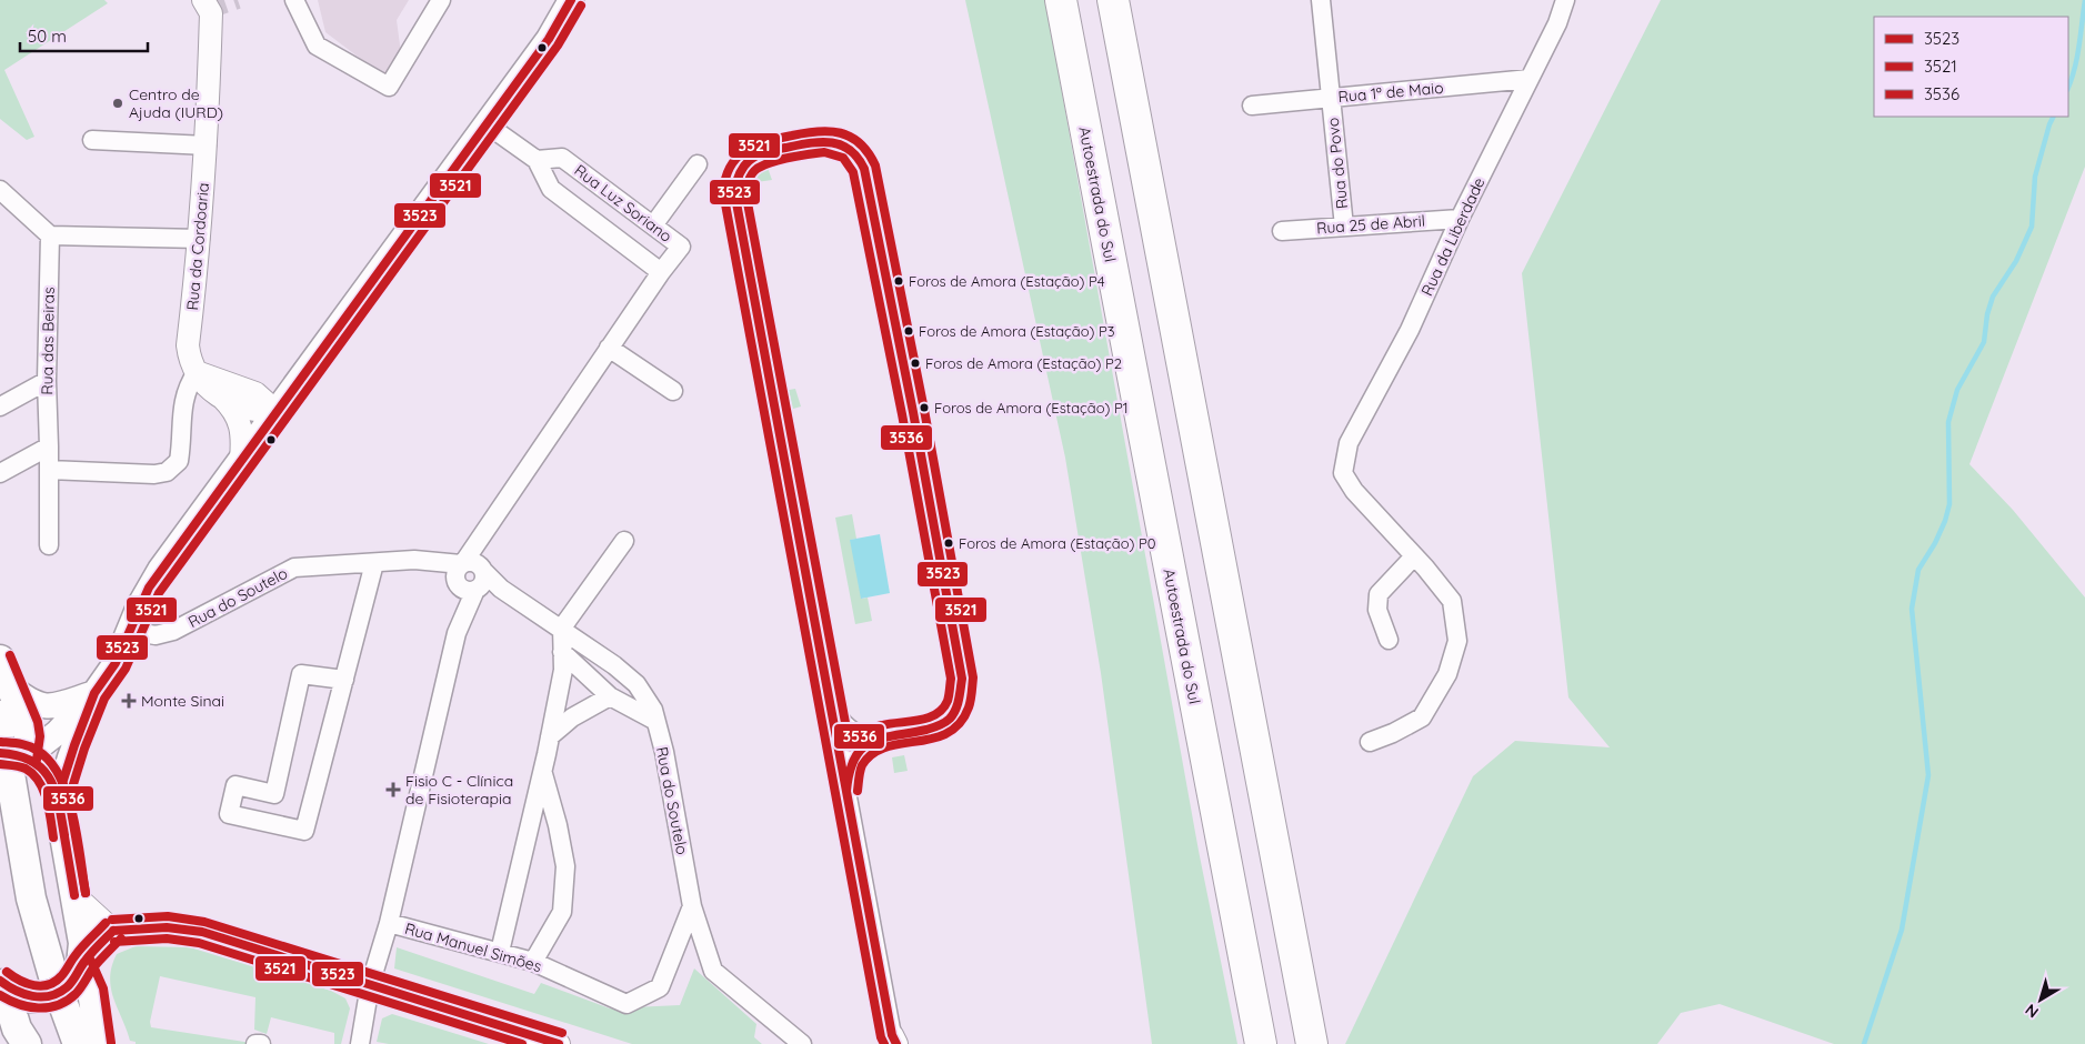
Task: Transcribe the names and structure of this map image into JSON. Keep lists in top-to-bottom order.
{
  "streets": {
    "highway": ["Autoestrada do Sul"],
    "street": [
      "Rua 1º de Maio",
      "Rua do Povo",
      "Rua Luz Soriano",
      "Rua 25 de Abril",
      "Rua da Liberdade",
      "Rua da Cordoaria",
      "Rua das Beiras",
      "Rua do Soutelo",
      "Rua Manuel Simões"
    ]
  },
  "crossings": [
    ["Rua 1º de Maio", "Rua do Povo"],
    ["Rua 1º de Maio", "Rua da Liberdade"],
    ["Rua do Povo", "Rua 25 de Abril"],
    ["Rua Luz Soriano", "Rua do Soutelo"],
    ["Rua 25 de Abril", "Rua da Liberdade"],
    ["Rua do Soutelo", "Rua Manuel Simões"]
  ],
  "places": {
    "other": [
      "Centro de Ajuda (IURD)",
      "Foros de Amora (Estação) P4",
      "Foros de Amora (Estação) P3",
      "Foros de Amora (Estação) P2",
      "Foros de Amora (Estação) P1",
      "Foros de Amora (Estação) P0"
    ],
    "health": ["Monte Sinai", "Fisio C - Clínica de Fisioterapia"]
  },
  "lines": ["transit line 3523", "transit line 3521", "transit line 3536"],
  "legend": ["3523", "3521", "3536"],
  "scale_bar": "50 m",
  "north": "bottom left"
}
